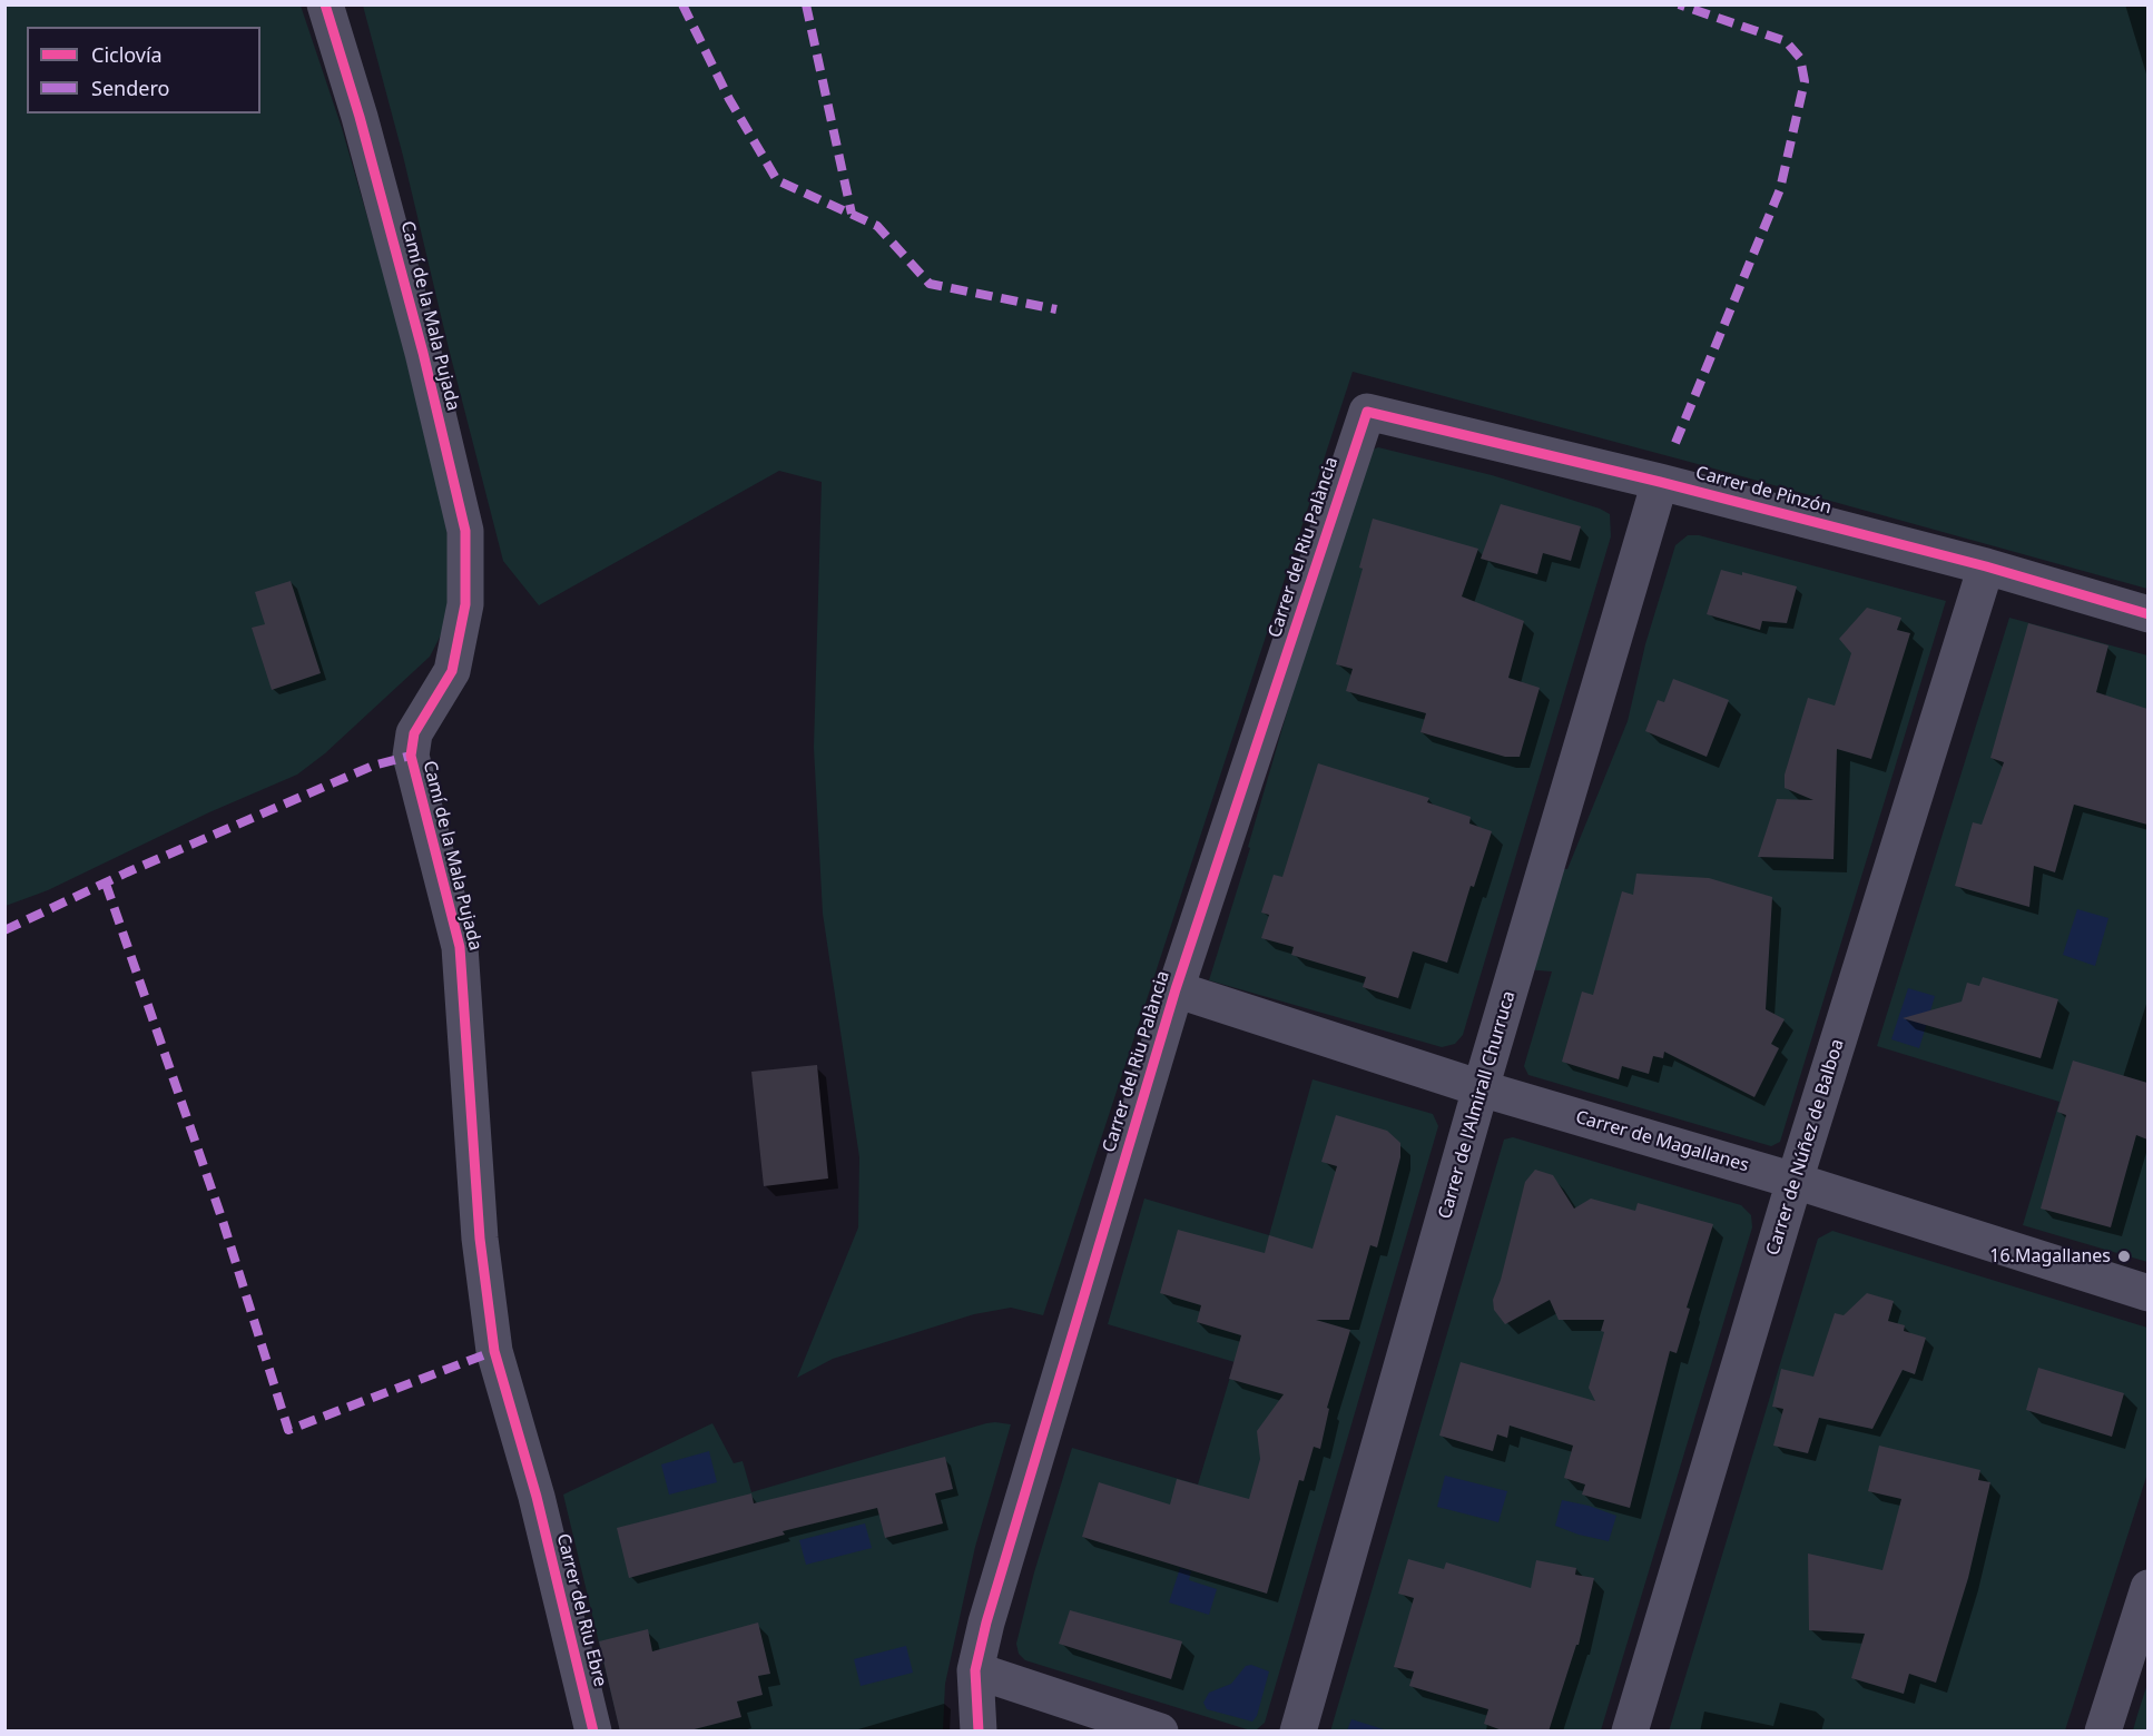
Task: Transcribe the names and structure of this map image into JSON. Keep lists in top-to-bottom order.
{
  "streets": {
    "street": [
      "Camí de la Mala Pujada",
      "Carrer de Pinzón",
      "Carrer del Riu Palància",
      "Carrer de l'Almirall Churruca",
      "Carrer de Magallanes",
      "Carrer de Núñez de Balboa",
      "Carrer del Riu Ebre"
    ]
  },
  "crossings": [
    ["Camí de la Mala Pujada", "Carrer del Riu Ebre"],
    ["Carrer de Pinzón", "Carrer del Riu Palància"],
    ["Carrer de Pinzón", "Carrer de l'Almirall Churruca"],
    ["Carrer de Pinzón", "Carrer de Núñez de Balboa"],
    ["Carrer del Riu Palància", "Carrer de Magallanes"],
    ["Carrer de l'Almirall Churruca", "Carrer de Magallanes"],
    ["Carrer de Magallanes", "Carrer de Núñez de Balboa"]
  ],
  "places": ["16.Magallanes"],
  "legend": ["Ciclovía", "Sendero"]
}
